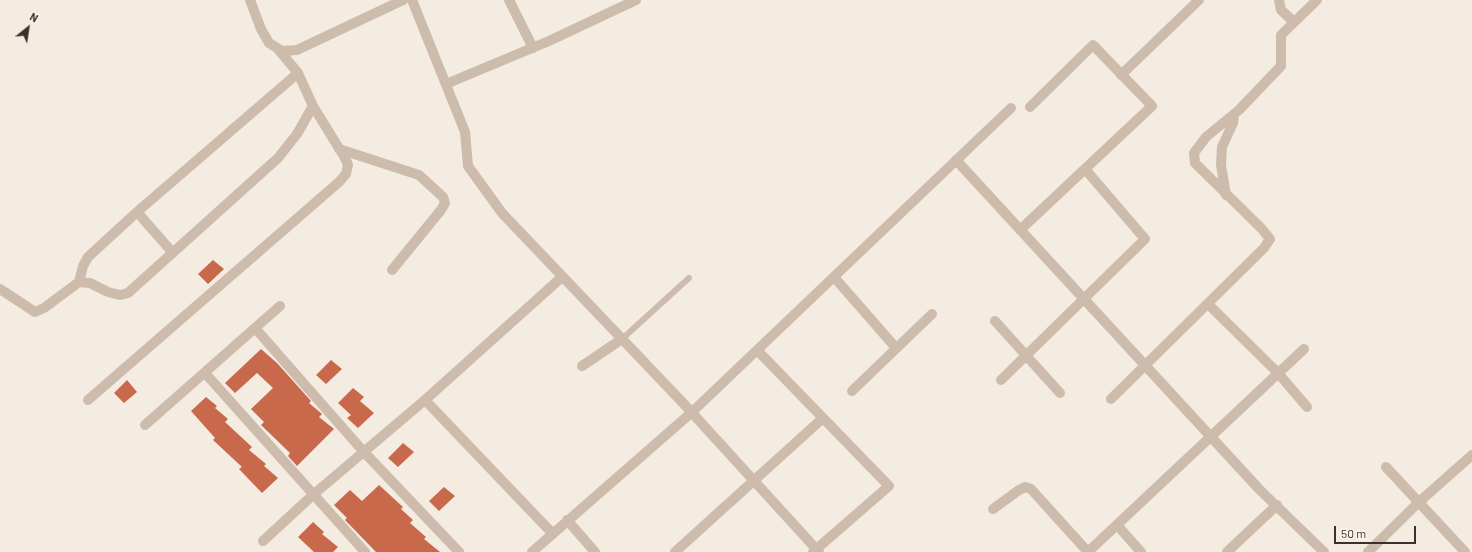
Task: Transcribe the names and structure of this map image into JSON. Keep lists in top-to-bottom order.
{
  "scale_bar": "50 m",
  "north": "top right"
}
